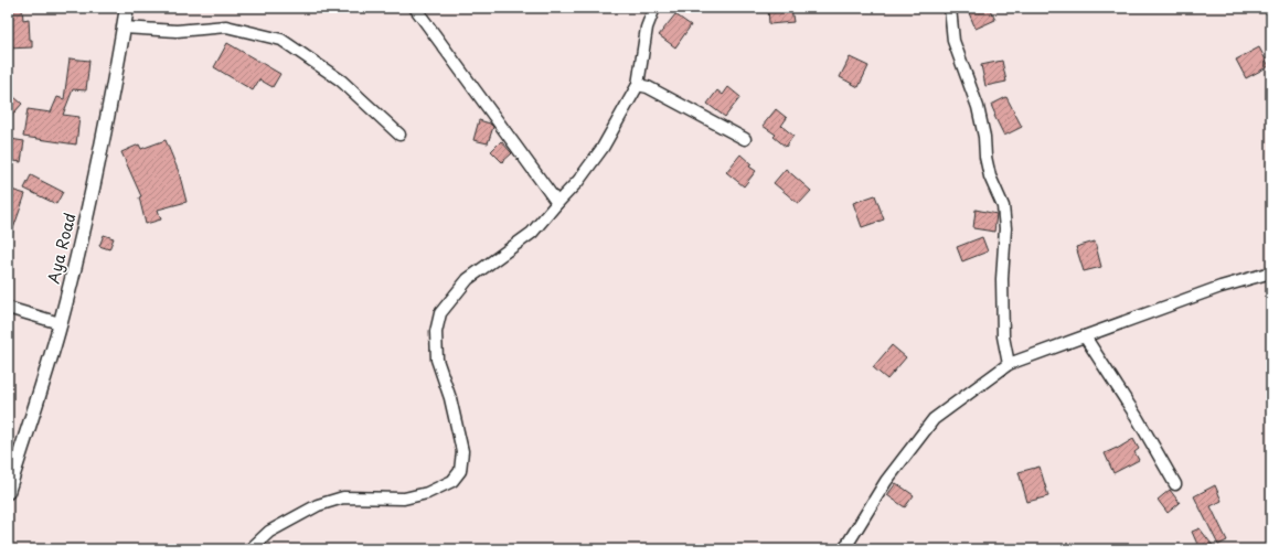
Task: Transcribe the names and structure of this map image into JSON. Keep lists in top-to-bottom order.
{
  "streets": {
    "street": ["Aya Road"]
  }
}
